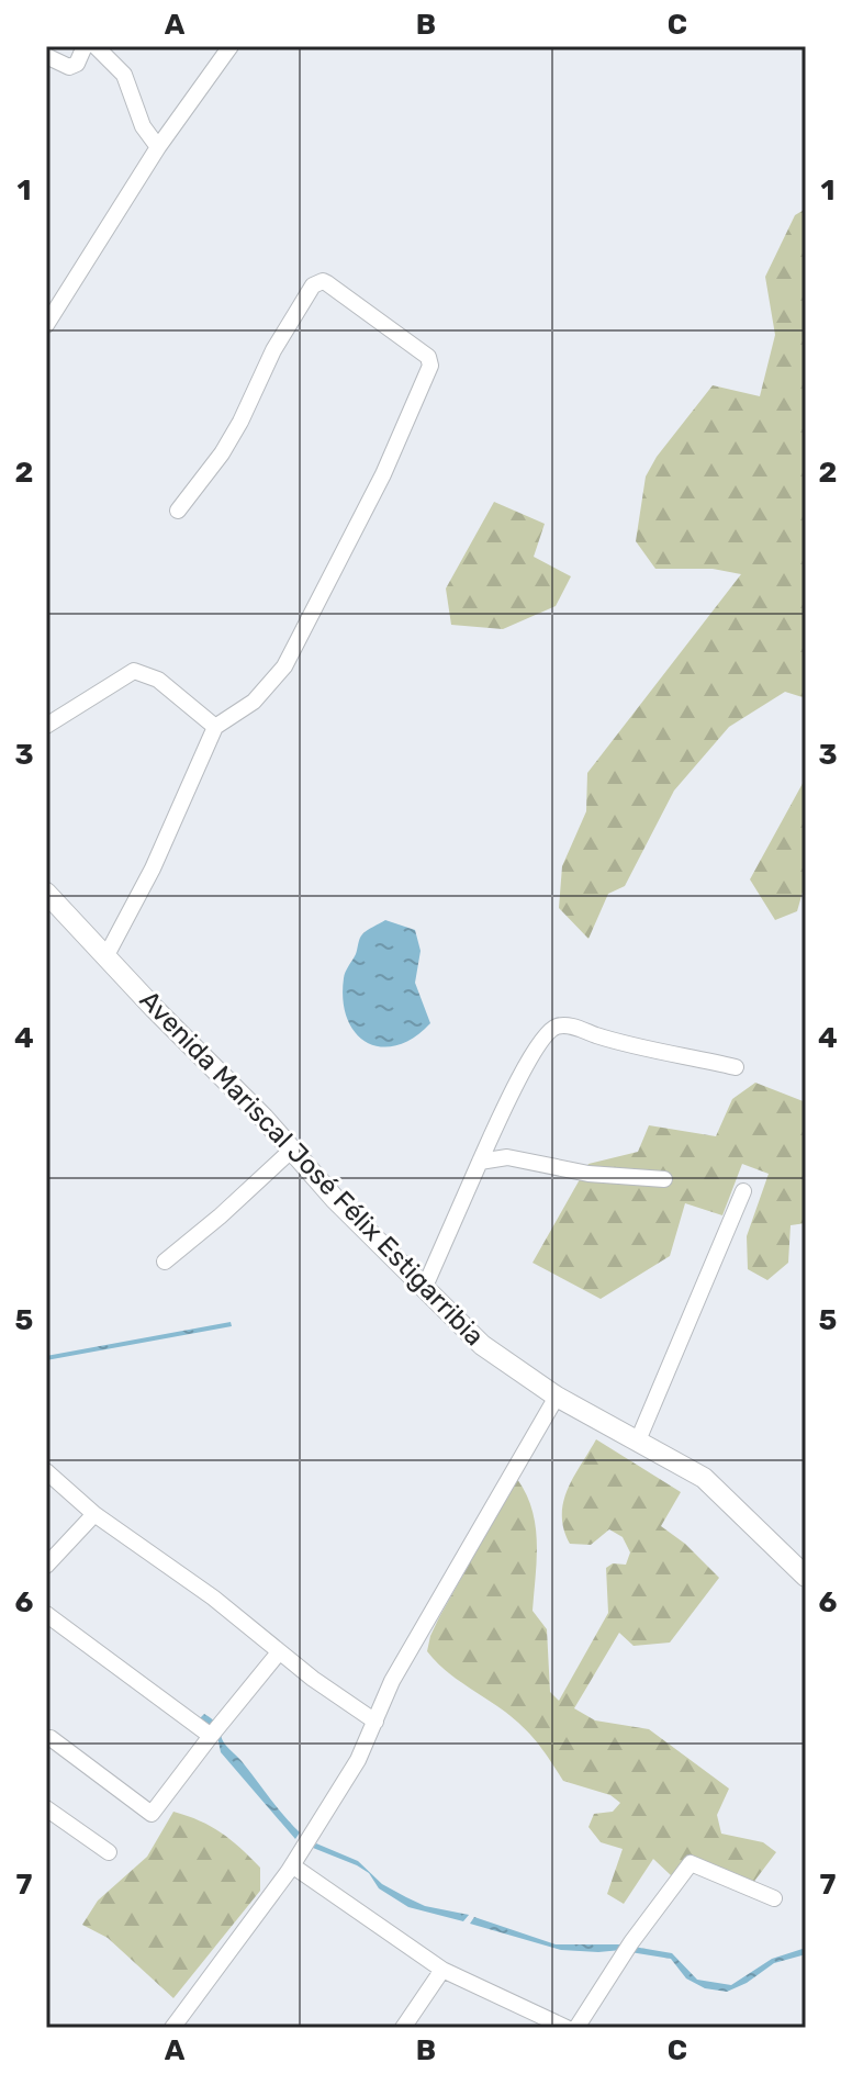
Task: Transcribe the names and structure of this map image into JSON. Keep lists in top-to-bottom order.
{
  "streets": {
    "main road": ["Avenida Mariscal José Félix Estigarribia"]
  },
  "grid": {
    "columns": ["A", "B", "C"],
    "rows": [
      "1",
      "2",
      "3",
      "4",
      "5",
      "6",
      "7"
    ]
  }
}
